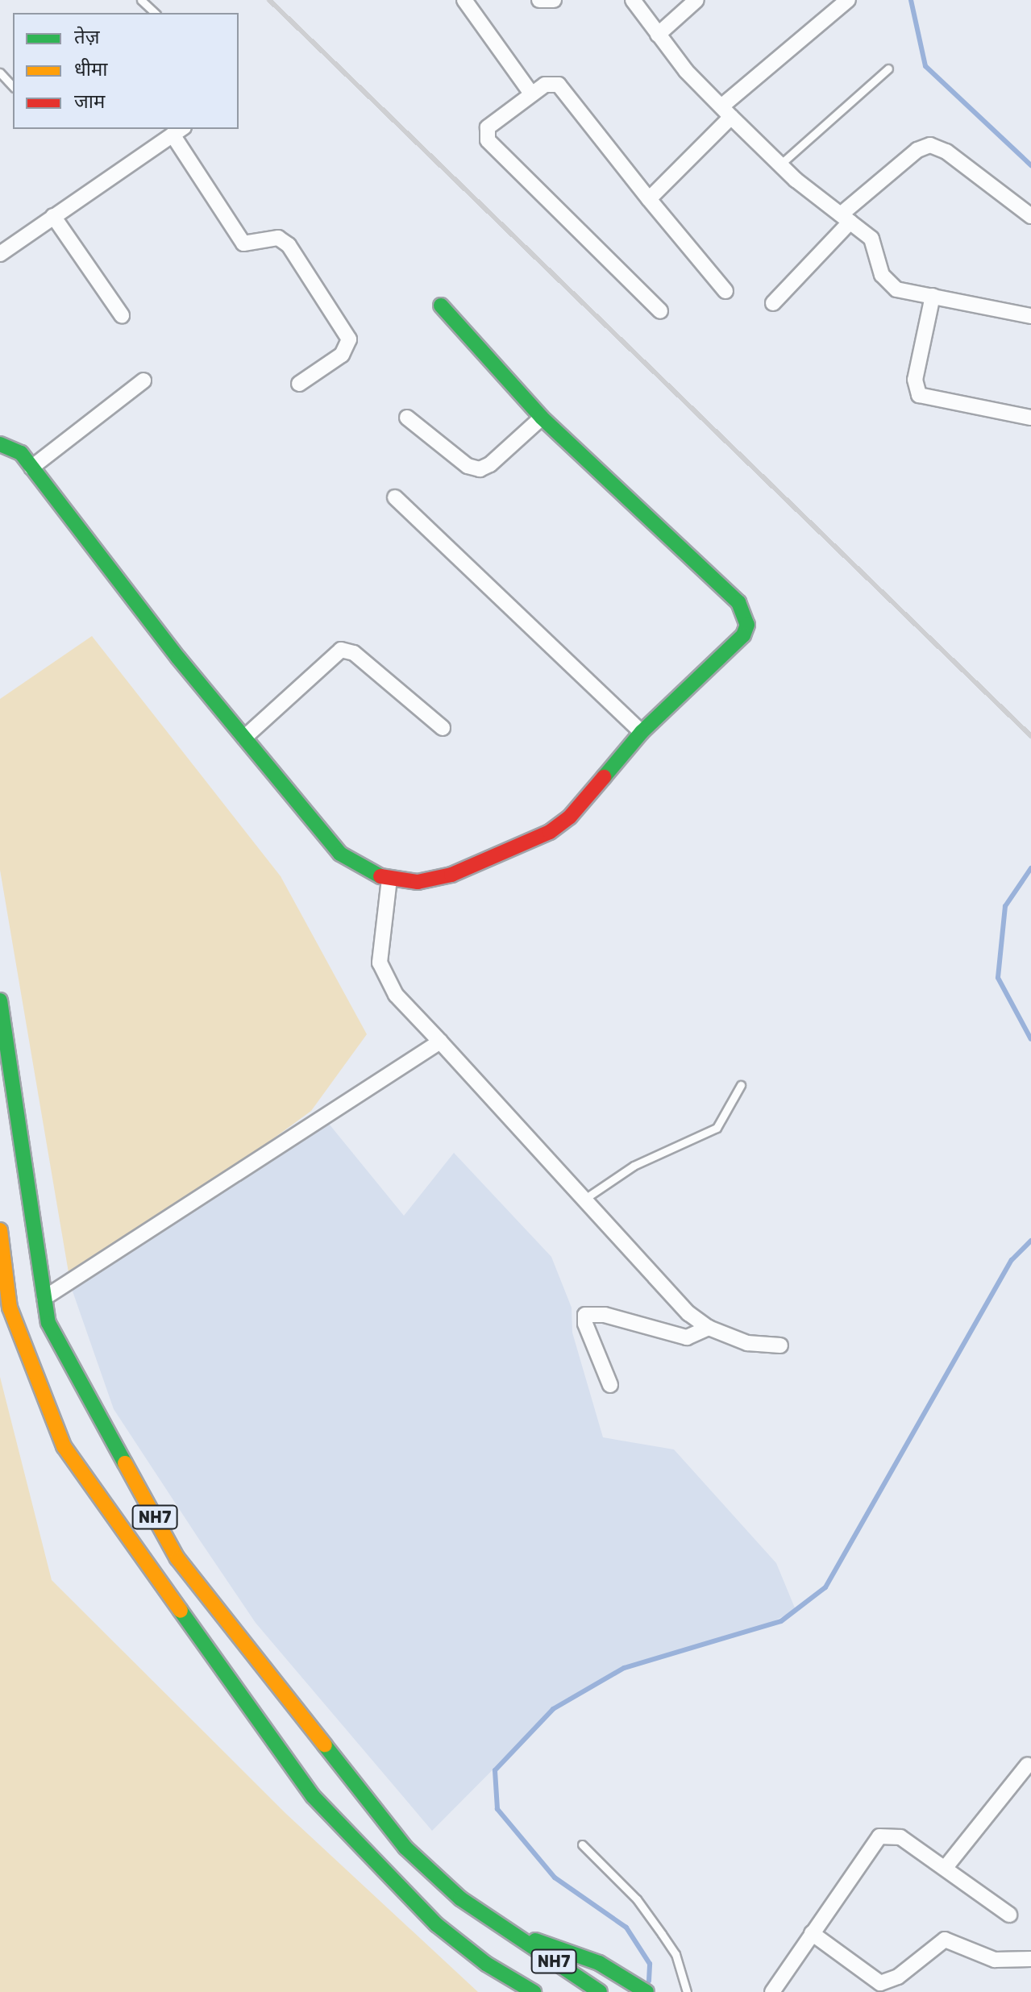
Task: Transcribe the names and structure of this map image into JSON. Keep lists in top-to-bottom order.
{
  "streets": {
    "main road": ["NH7"]
  },
  "legend": ["तेज़", "धीमा", "जाम"]
}
